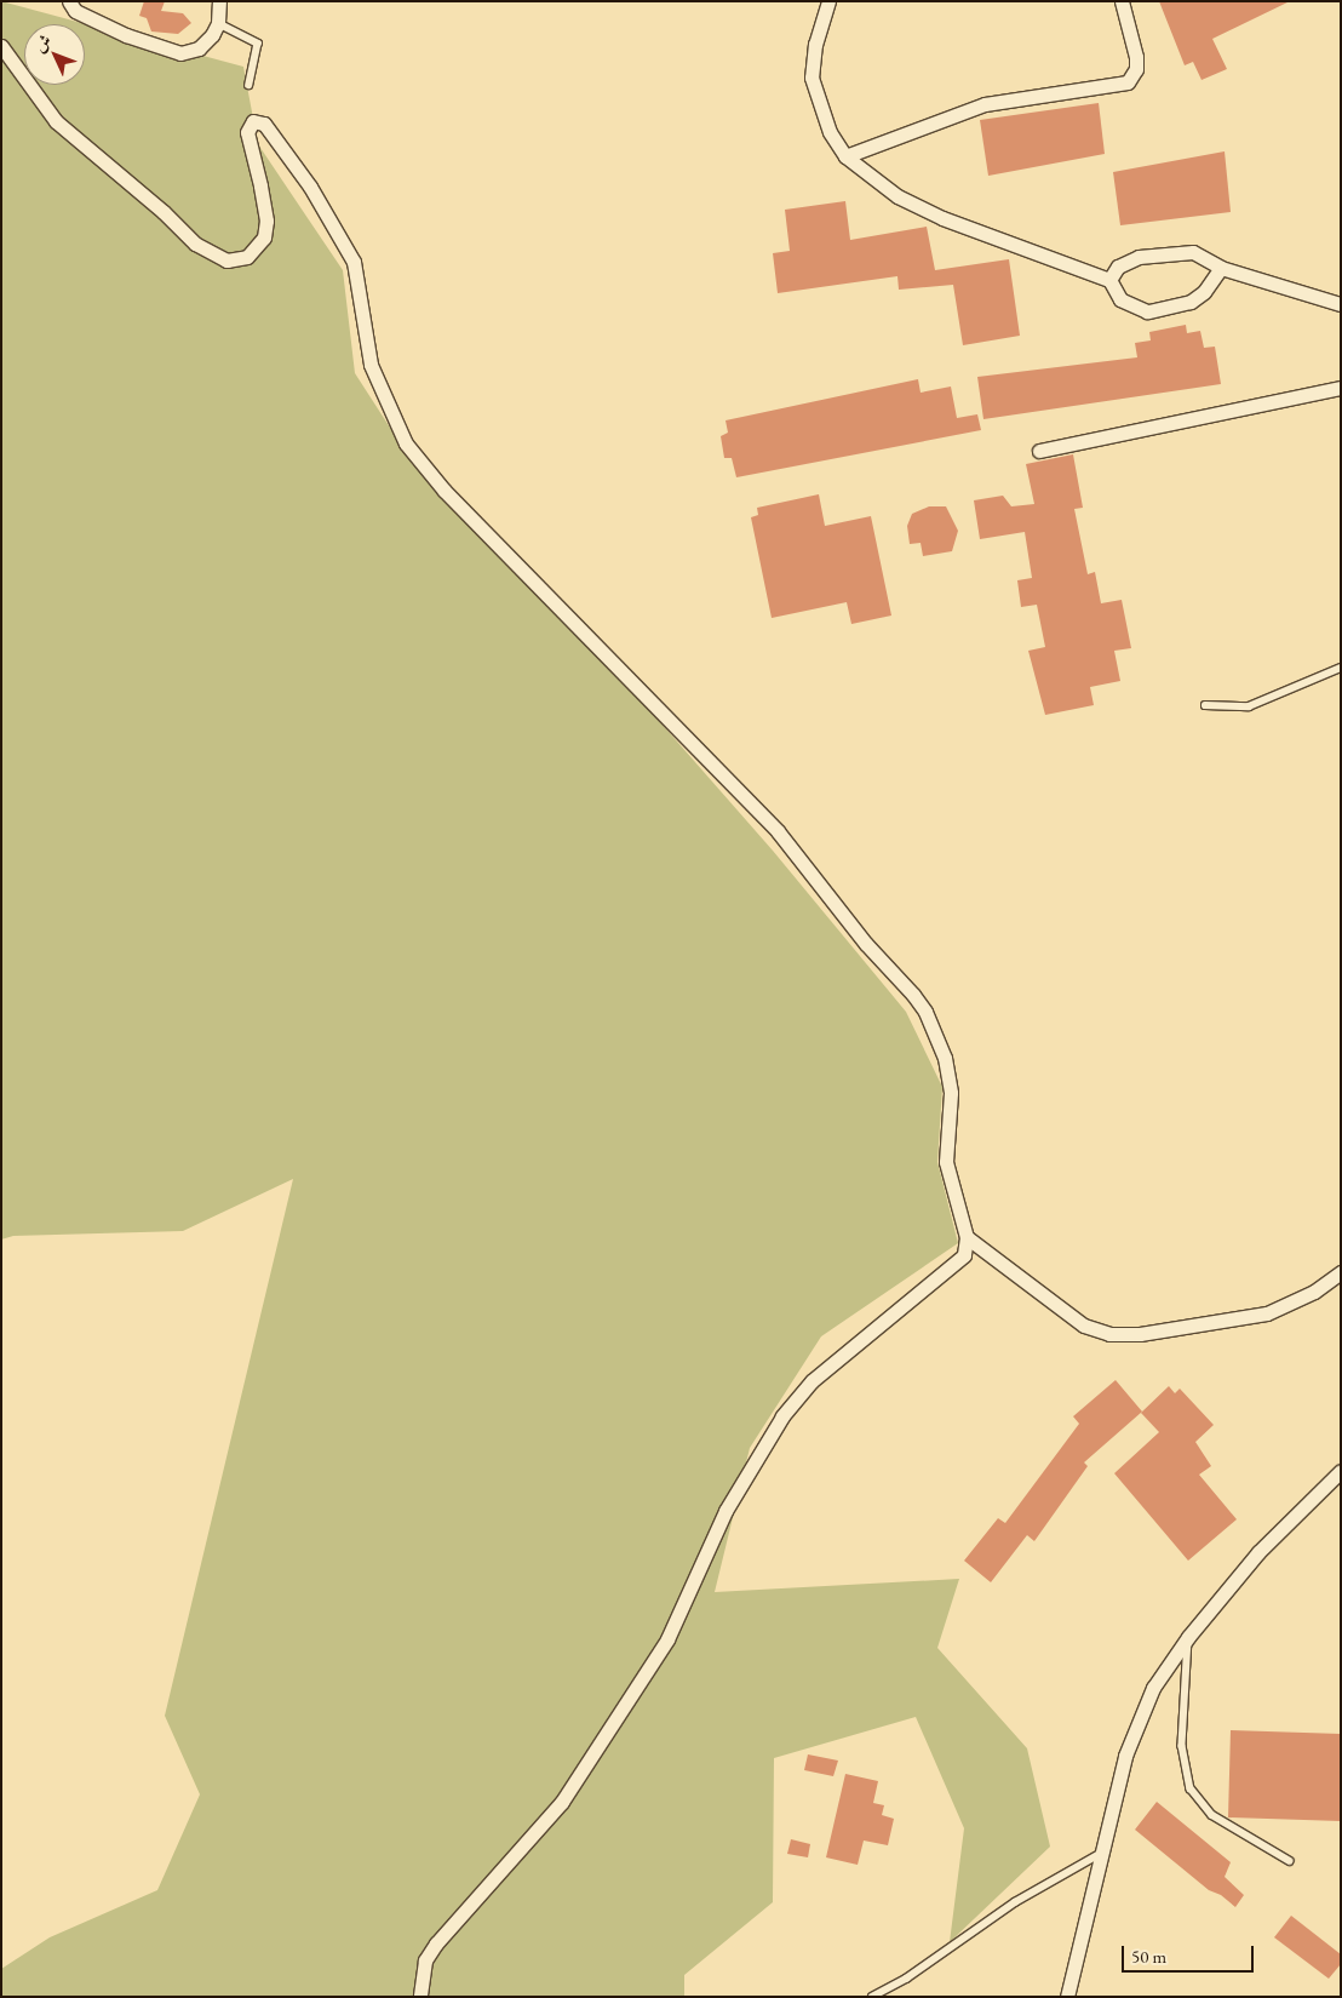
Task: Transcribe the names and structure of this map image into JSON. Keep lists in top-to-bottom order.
{
  "scale_bar": "50 m",
  "north": "top left"
}
